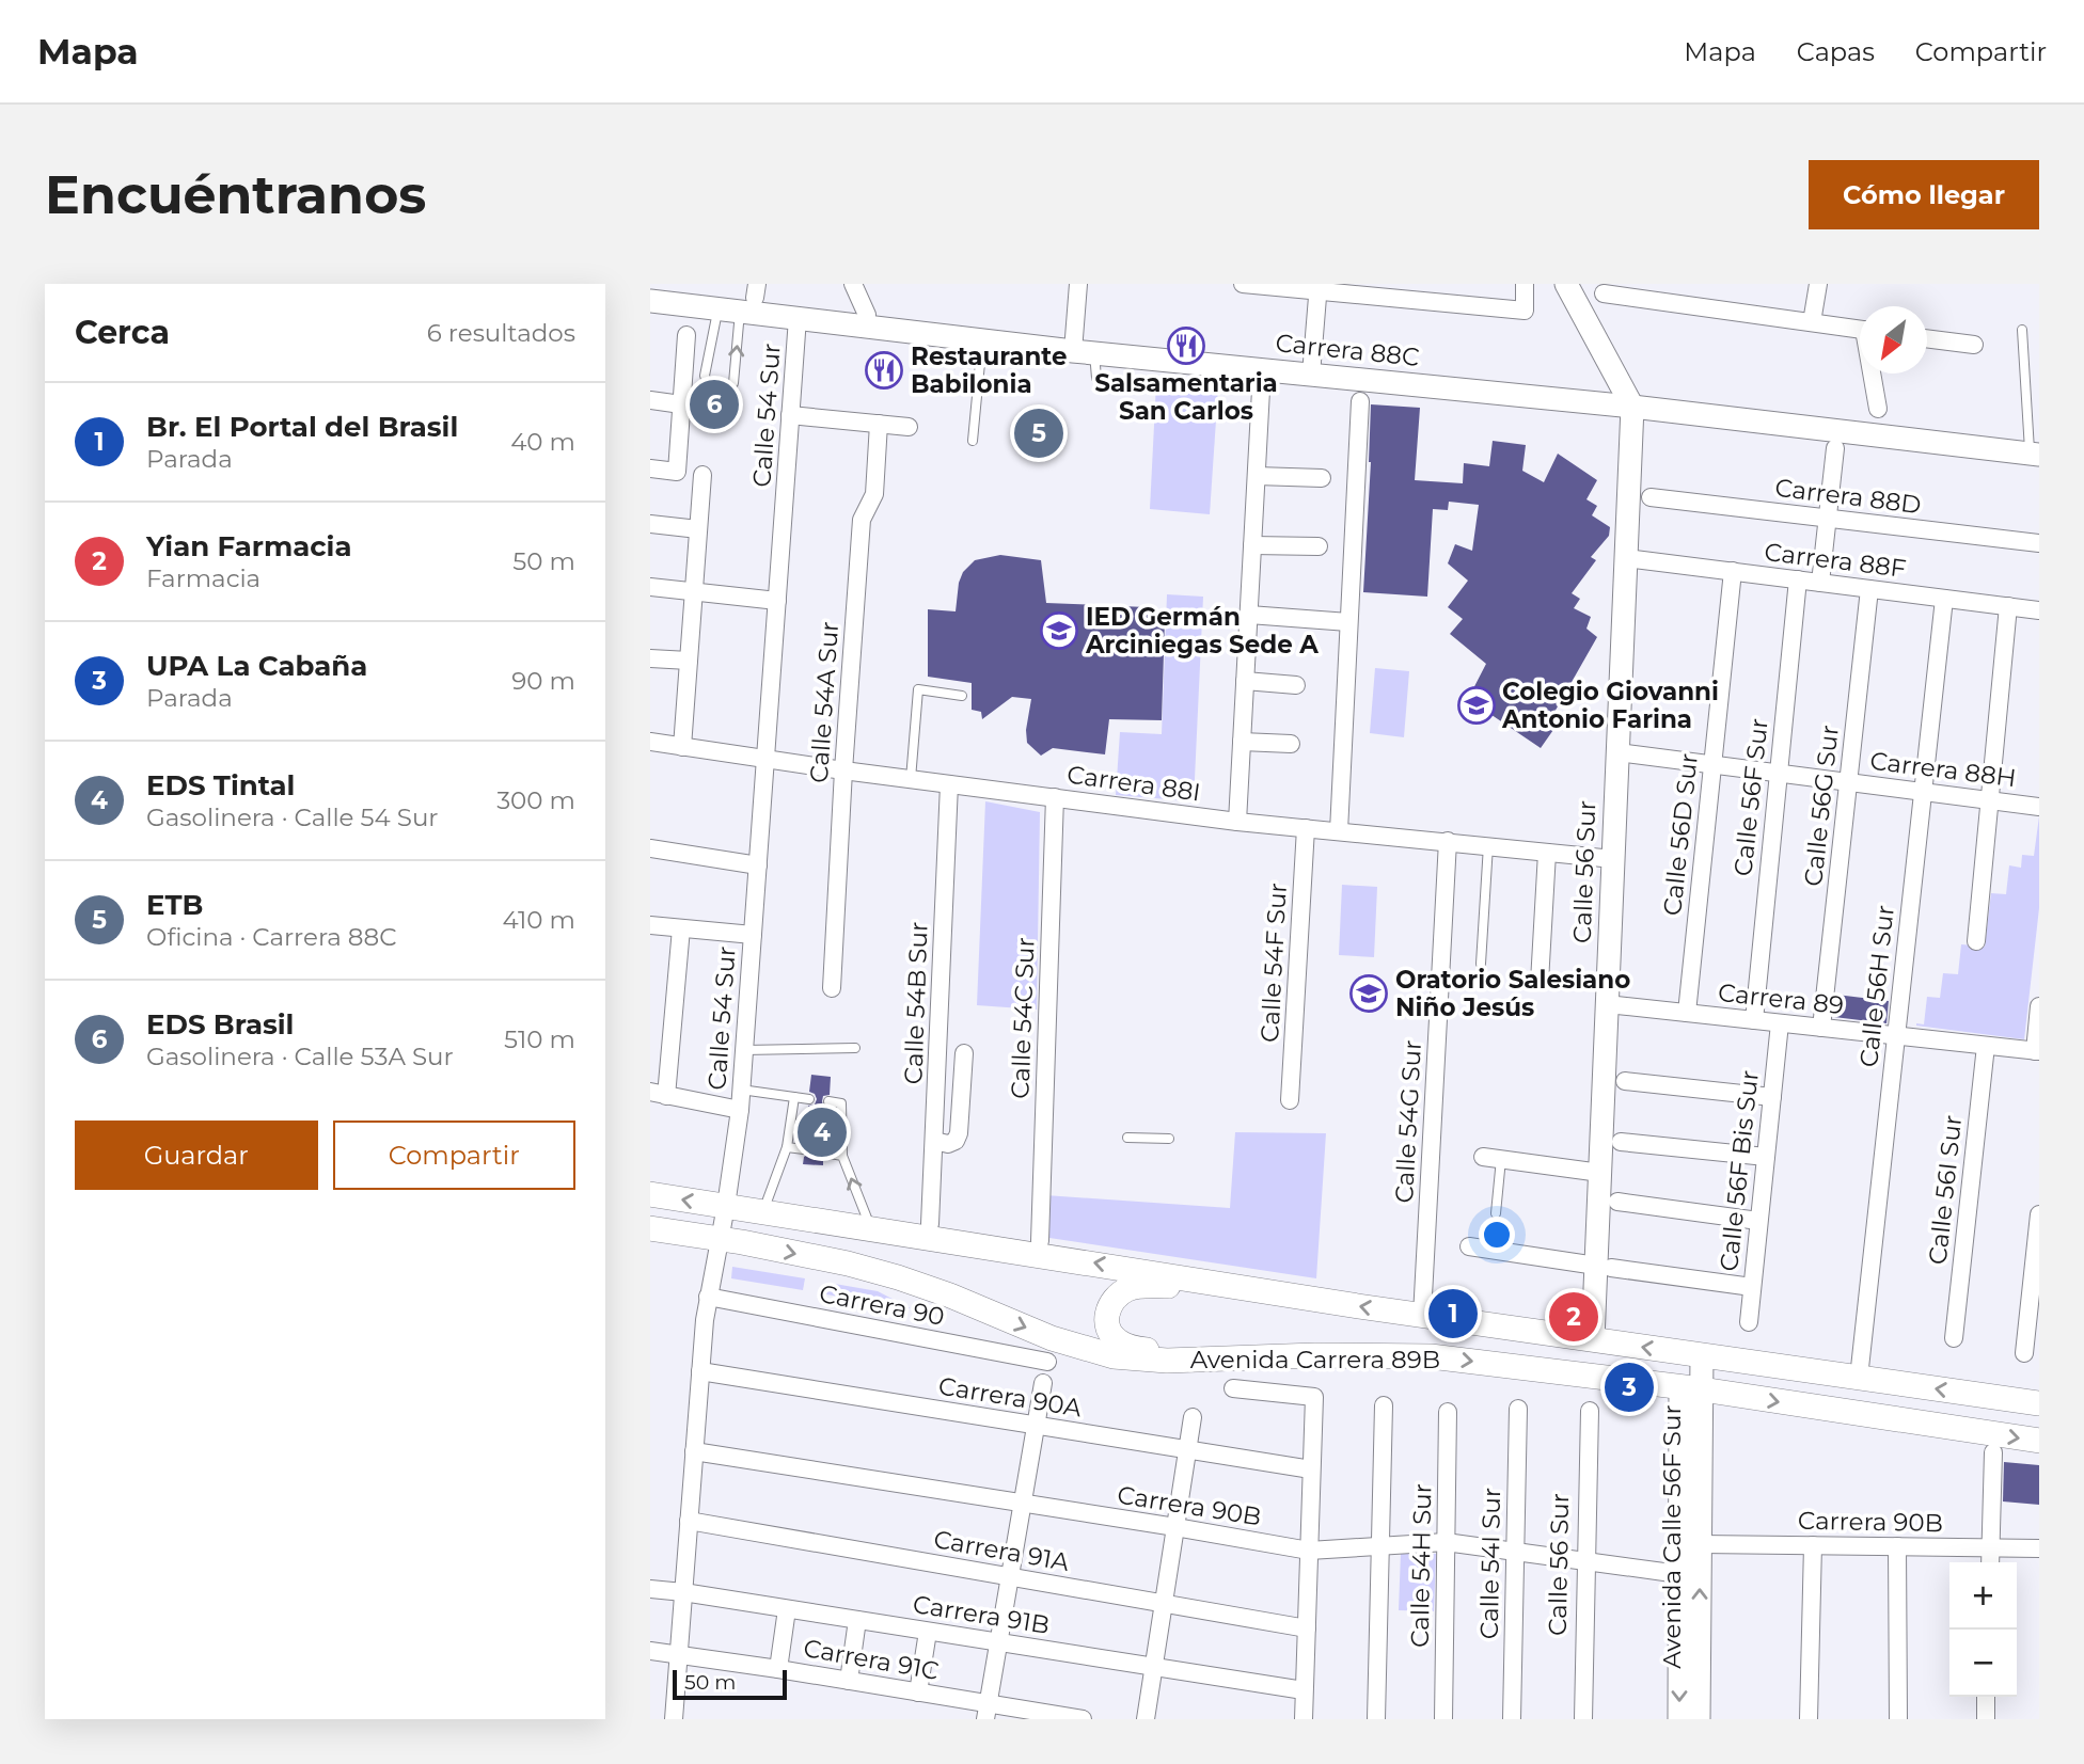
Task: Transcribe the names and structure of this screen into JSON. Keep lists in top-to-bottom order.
{
  "streets": {
    "main road": ["Avenida Carrera 89B"],
    "street": [
      "Carrera 88C",
      "Calle 54 Sur",
      "Carrera 88D",
      "Carrera 88F",
      "Calle 54A Sur",
      "Carrera 88H",
      "Carrera 88I",
      "Calle 56F Sur",
      "Calle 56G Sur",
      "Calle 56D Sur",
      "Calle 56 Sur",
      "Calle 54F Sur",
      "Calle 56H Sur",
      "Carrera 89",
      "Calle 54B Sur",
      "Calle 54C Sur",
      "Calle 54G Sur",
      "Calle 56F Bis Sur",
      "Calle 56I Sur",
      "Carrera 90",
      "Carrera 90A",
      "Carrera 90B",
      "Avenida Calle 56F Sur",
      "Carrera 91A",
      "Calle 54I Sur",
      "Calle 54H Sur",
      "Carrera 91B",
      "Carrera 91C"
    ]
  },
  "crossings": [
    ["Carrera 88C", "Calle 54 Sur"],
    ["Carrera 88C", "Calle 56 Sur"],
    ["Calle 54 Sur", "Carrera 88I"],
    ["Calle 54 Sur", "Carrera 90"],
    ["Calle 54 Sur", "Avenida Carrera 89B"],
    ["Calle 54 Sur", "Carrera 90A"],
    ["Calle 54 Sur", "Carrera 90B"],
    ["Calle 54 Sur", "Carrera 91A"],
    ["Calle 54 Sur", "Carrera 91B"],
    ["Calle 54 Sur", "Carrera 91C"],
    ["Carrera 88F", "Calle 56F Sur"],
    ["Carrera 88F", "Calle 56G Sur"],
    ["Carrera 88F", "Calle 56D Sur"],
    ["Carrera 88F", "Calle 56 Sur"],
    ["Carrera 88F", "Calle 56H Sur"],
    ["Calle 54A Sur", "Carrera 88I"],
    ["Carrera 88H", "Calle 56F Sur"],
    ["Carrera 88H", "Calle 56G Sur"],
    ["Carrera 88H", "Calle 56D Sur"],
    ["Carrera 88H", "Calle 56 Sur"],
    ["Carrera 88H", "Calle 56H Sur"],
    ["Carrera 88I", "Calle 56 Sur"],
    ["Carrera 88I", "Calle 54F Sur"],
    ["Carrera 88I", "Calle 54B Sur"],
    ["Carrera 88I", "Calle 54C Sur"],
    ["Carrera 88I", "Calle 54G Sur"],
    ["Calle 56F Sur", "Carrera 89"],
    ["Calle 56G Sur", "Carrera 89"],
    ["Calle 56D Sur", "Carrera 89"],
    ["Calle 56 Sur", "Carrera 89"],
    ["Calle 56 Sur", "Avenida Carrera 89B"],
    ["Calle 56 Sur", "Carrera 90B"],
    ["Calle 56H Sur", "Carrera 89"],
    ["Calle 56H Sur", "Avenida Carrera 89B"],
    ["Carrera 89", "Calle 56F Bis Sur"],
    ["Carrera 89", "Calle 56I Sur"],
    ["Calle 54G Sur", "Avenida Carrera 89B"],
    ["Avenida Carrera 89B", "Avenida Calle 56F Sur"],
    ["Carrera 90B", "Avenida Calle 56F Sur"],
    ["Carrera 90B", "Calle 54I Sur"],
    ["Carrera 90B", "Calle 54H Sur"]
  ],
  "places": {
    "restaurant": ["Salsamentaria San Carlos", "Restaurante Babilonia"],
    "school or university": ["IED Germán Arciniegas Sede A", "Colegio Giovanni Antonio Farina", "Oratorio Salesiano Niño Jesús"]
  },
  "scale_bar": "50 m",
  "north": "bottom left",
  "page": {
    "header": "Mapa",
    "nav": ["Mapa", "Capas", "Compartir"],
    "buttons": [
      "Cómo llegar",
      ["Guardar", "Compartir"]
    ],
    "title": "Encuéntranos",
    "heading": ["Cerca", "6 resultados"],
    "pins": [
      "6",
      "5",
      "4",
      "1",
      "2",
      "3"
    ],
    "list": [
      {
        "mark": "1",
        "name": "Br. El Portal del Brasil",
        "note": "Parada",
        "value": "40 m"
      },
      {
        "mark": "2",
        "name": "Yian Farmacia",
        "note": "Farmacia",
        "value": "50 m"
      },
      {
        "mark": "3",
        "name": "UPA La Cabaña",
        "note": "Parada",
        "value": "90 m"
      },
      {
        "mark": "4",
        "name": "EDS Tintal",
        "note": "Gasolinera · Calle 54 Sur",
        "value": "300 m"
      },
      {
        "mark": "5",
        "name": "ETB",
        "note": "Oficina · Carrera 88C",
        "value": "410 m"
      },
      {
        "mark": "6",
        "name": "EDS Brasil",
        "note": "Gasolinera · Calle 53A Sur",
        "value": "510 m"
      }
    ],
    "map_buttons": ["+", "−"],
    "scale": "50 m"
  }
}
